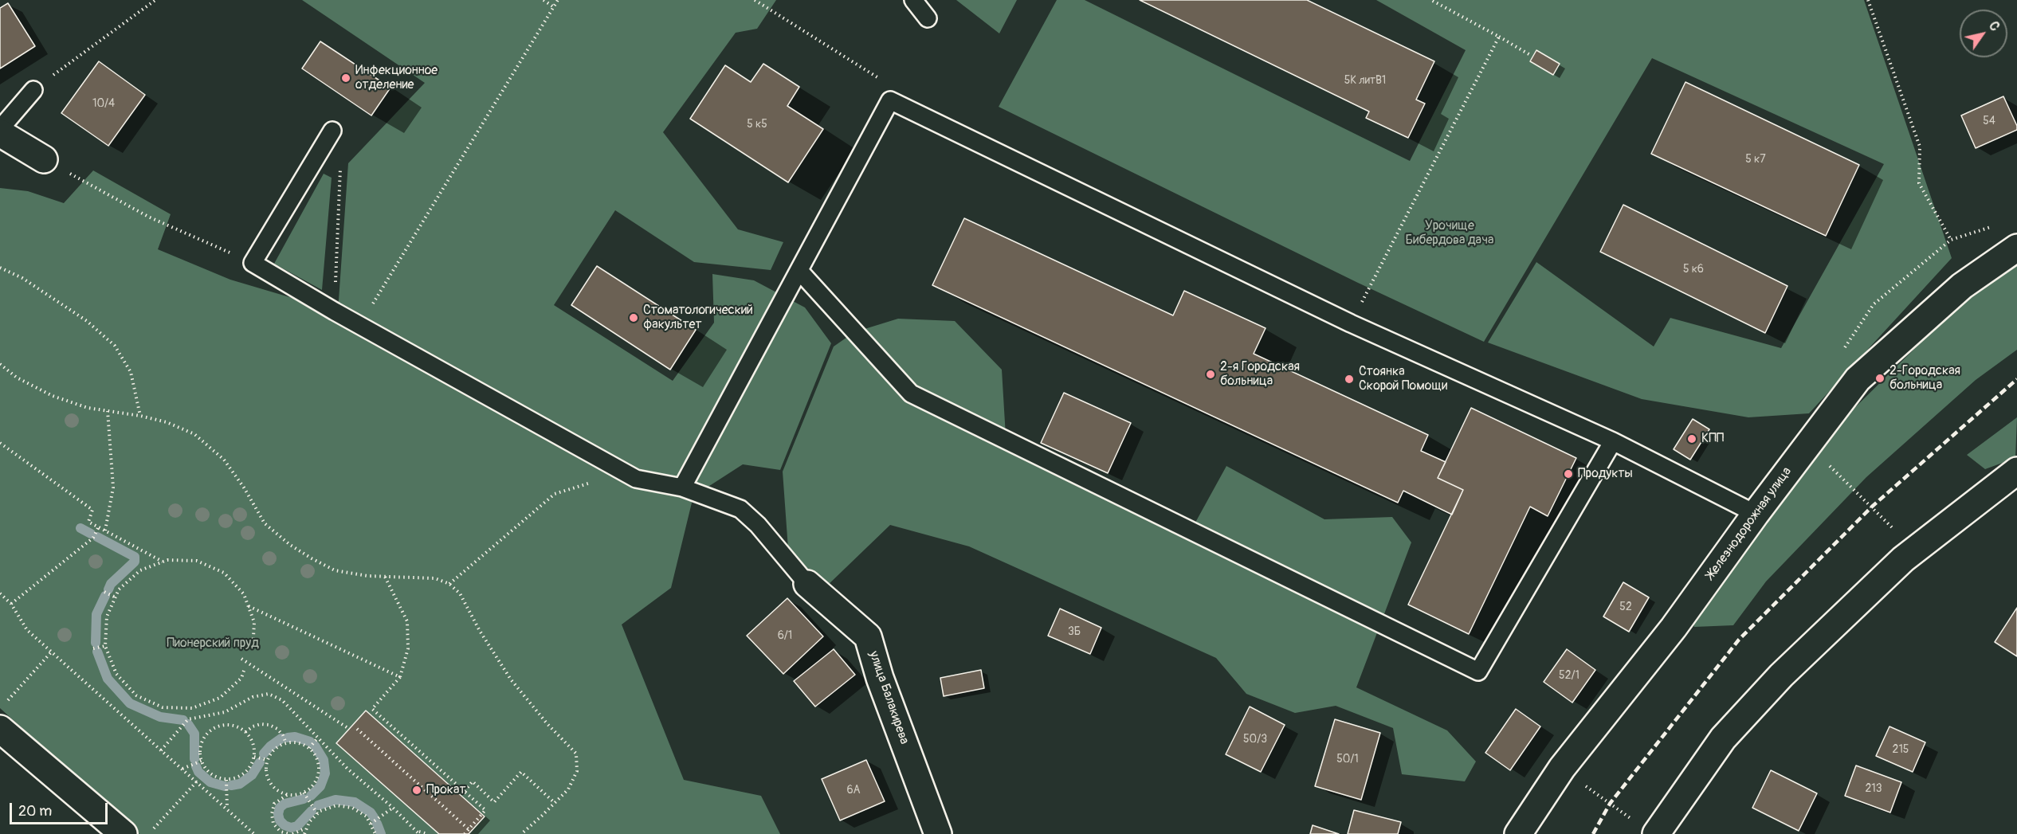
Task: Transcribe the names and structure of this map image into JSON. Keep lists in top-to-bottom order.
{
  "streets": {
    "street": ["Железнодорожная улица", "улица Балакирева"]
  },
  "parks": ["Урочище Бибердова дача", "Пионерский пруд"],
  "places": [
    "Инфекционное отделение",
    "Стоматологический факультет",
    "2-я Городская больница",
    "2-Городская больница",
    "Стоянка Скорой Помощи",
    "КПП",
    "Продукты",
    "Прокат"
  ],
  "house_numbers": [
    "5К литВ1",
    "10/4",
    "54",
    "5 к5",
    "5 к7",
    "5 к6",
    "52",
    "3Б",
    "6/1",
    "52/1",
    "50/3",
    "215",
    "50/1",
    "213",
    "6А"
  ],
  "scale_bar": "20 m",
  "north": "top right"
}
